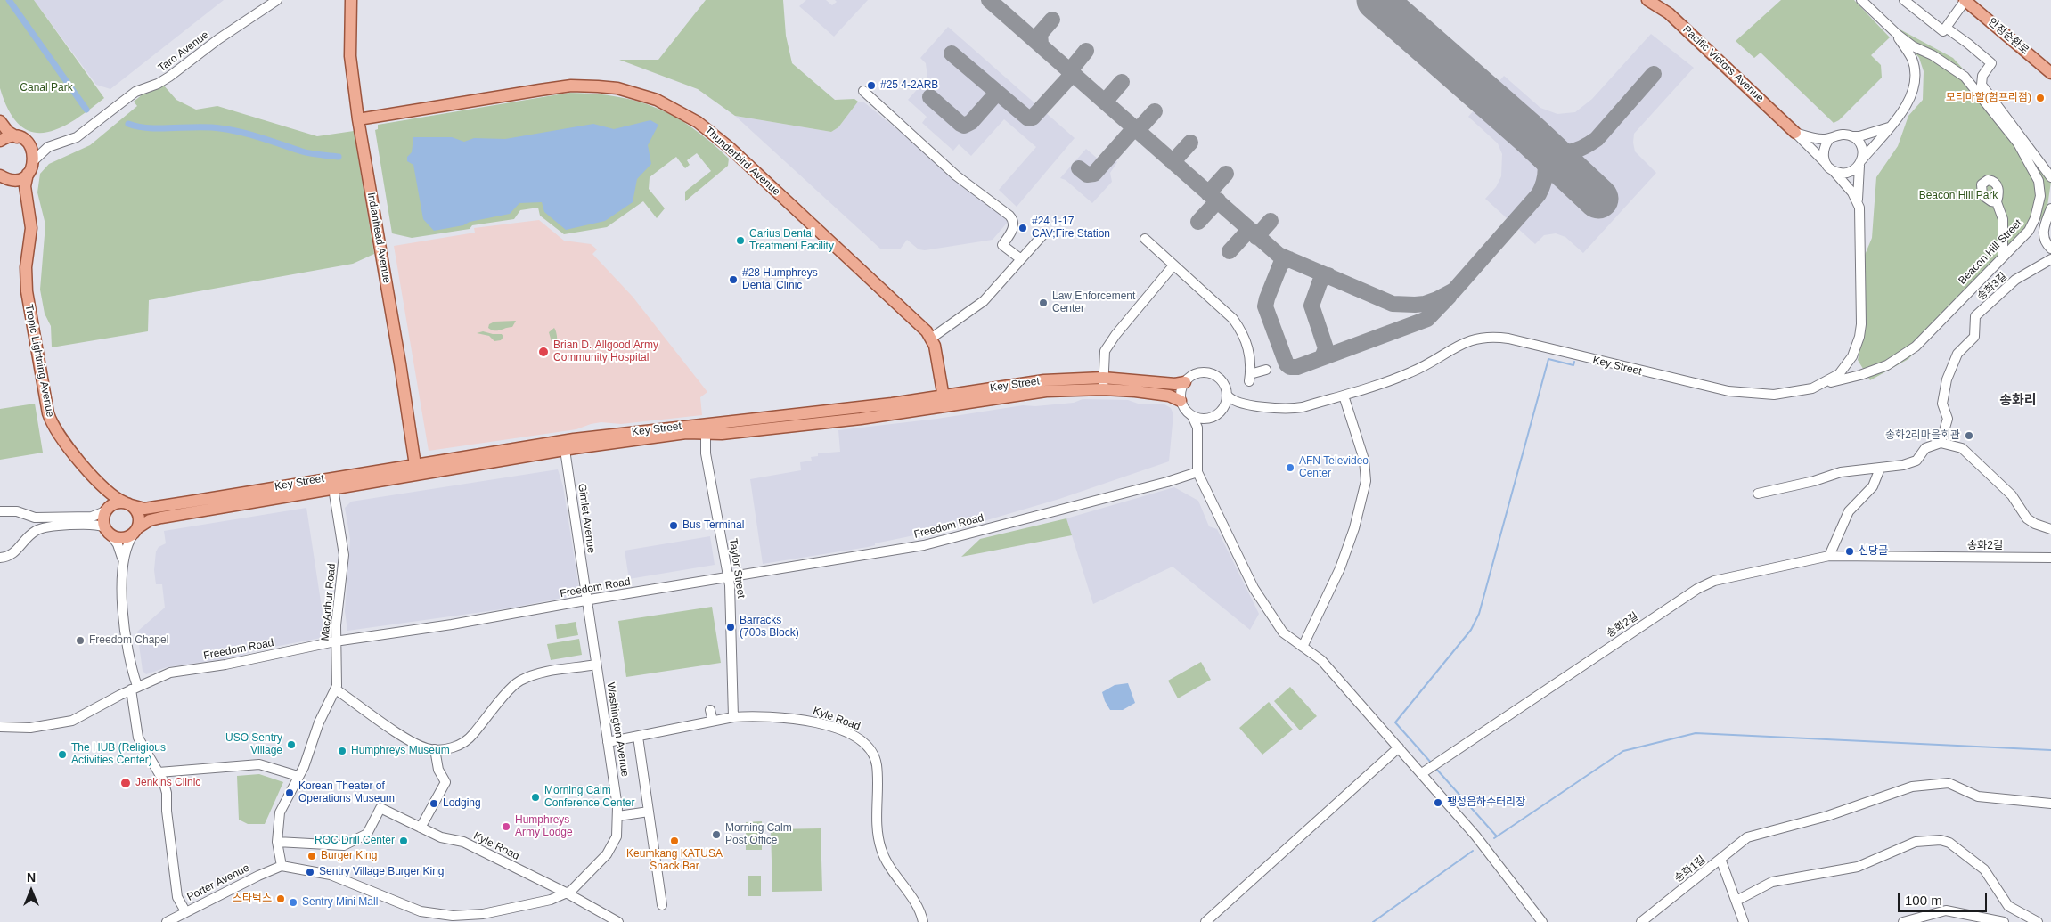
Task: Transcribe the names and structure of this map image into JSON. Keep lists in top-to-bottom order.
{
  "streets": {
    "main road": [
      "안정순환로",
      "Pacific Victors Avenue",
      "Thunderbird Avenue",
      "Indianhead Avenue",
      "Tropic Lightning Avenue",
      "Key Street"
    ],
    "street": [
      "Taro Avenue",
      "Beacon Hill Street",
      "송화3길",
      "Gimlet Avenue",
      "Freedom Road",
      "송화2길",
      "Taylor Street",
      "MacArthur Road",
      "Kyle Road",
      "Washington Avenue",
      "송화1길",
      "Porter Avenue"
    ]
  },
  "crossings": [
    ["Thunderbird Avenue", "Indianhead Avenue"],
    ["Indianhead Avenue", "Key Street"],
    ["Beacon Hill Street", "Key Street"],
    ["Tropic Lightning Avenue", "Key Street"],
    ["Key Street", "Gimlet Avenue"],
    ["Key Street", "Taylor Street"],
    ["Key Street", "MacArthur Road"],
    ["Gimlet Avenue", "Freedom Road"],
    ["Gimlet Avenue", "Washington Avenue"],
    ["Freedom Road", "Taylor Street"],
    ["Freedom Road", "MacArthur Road"],
    ["Freedom Road", "Washington Avenue"],
    ["Taylor Street", "Kyle Road"],
    ["Kyle Road", "Washington Avenue"],
    ["Washington Avenue", "Porter Avenue"]
  ],
  "districts": ["송화리"],
  "parks": ["Canal Park", "Beacon Hill Park"],
  "places": [
    "#25 4-2ARB",
    "모티마할(험프리점)",
    "#24 1-17 CAV;Fire Station",
    "Carius Dental Treatment Facility",
    "#28 Humphreys Dental Clinic",
    "Law Enforcement Center",
    "Brian D. Allgood Army Community Hospital",
    "송화2리마을회관",
    "AFN Televideo Center",
    "Bus Terminal",
    "신당골",
    "Barracks (700s Block)",
    "Freedom Chapel",
    "USO Sentry Village",
    "Humphreys Museum",
    "The HUB (Religious Activities Center)",
    "Jenkins Clinic",
    "Korean Theater of Operations Museum",
    "Morning Calm Conference Center",
    "팽성읍하수터리장",
    "Lodging",
    "Humphreys Army Lodge",
    "Morning Calm Post Office",
    "ROC Drill Center",
    "Keumkang KATUSA Snack Bar",
    "Burger King",
    "Sentry Village Burger King",
    "스타벅스",
    "Sentry Mini Mall"
  ],
  "scale_bar": "100 m",
  "north": "top"
}
